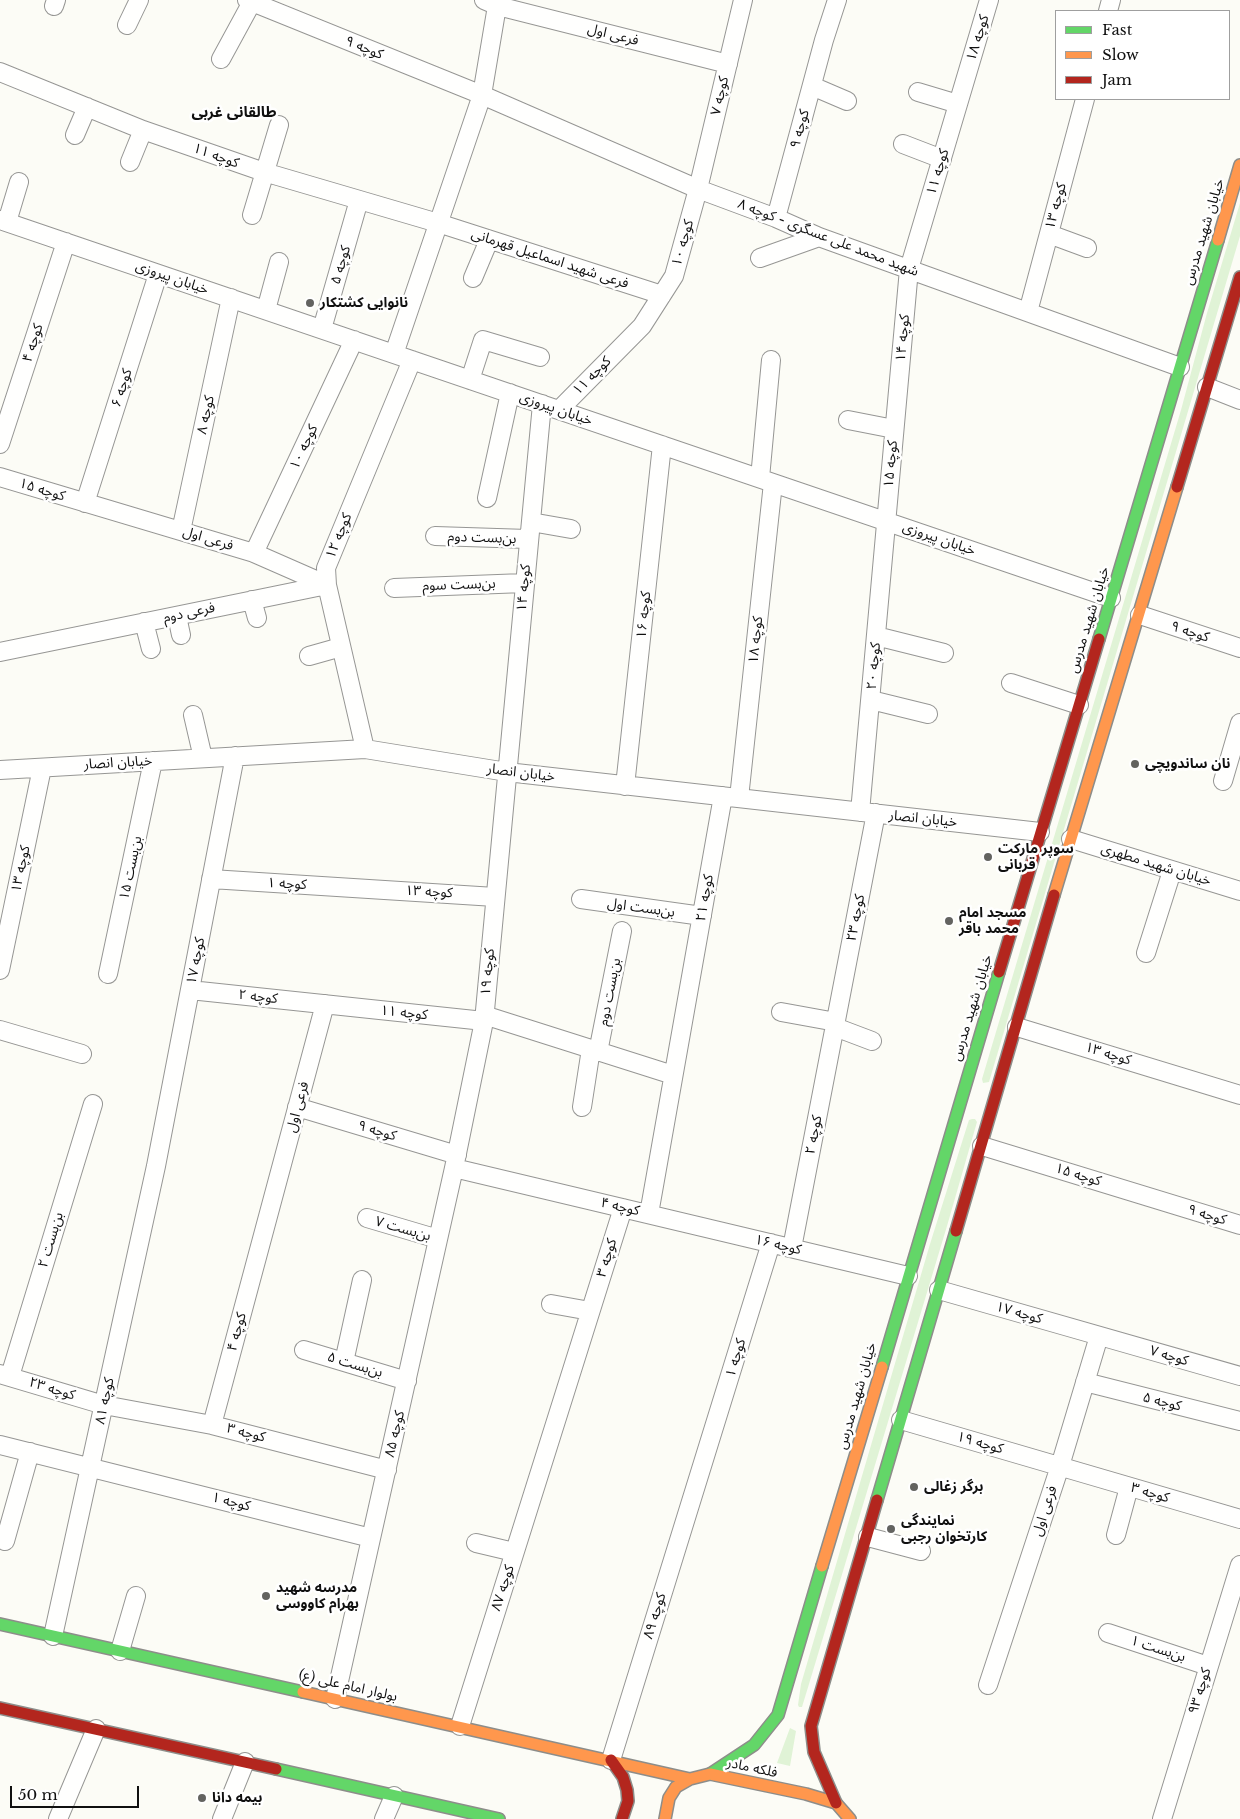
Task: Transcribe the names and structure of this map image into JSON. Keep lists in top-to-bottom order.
{
  "streets": {
    "main road": ["خیابان شهید مدرس", "بولوار امام علی (ع)", "فلکه مادر"],
    "street": [
      "فرعی اول",
      "کوچه ۱۸",
      "کوچه ۹",
      "کوچه ۷",
      "کوچه ۱۱",
      "کوچه ۱۳",
      "شهید محمد علی عسگری - کوچه ۸",
      "کوچه ۱۰",
      "فرعی شهید اسماعیل قهرمانی",
      "کوچه ۵",
      "خیابان پیروزی",
      "کوچه ۱۴",
      "کوچه ۴",
      "کوچه ۶",
      "کوچه ۸",
      "کوچه ۱۵",
      "کوچه ۱۲",
      "بن‌بست دوم",
      "بن‌بست سوم",
      "فرعی دوم",
      "کوچه ۱۶",
      "کوچه ۲۰",
      "خیابان انصار",
      "خیابان شهید مطهری",
      "بن‌بست ۱۵",
      "کوچه ۱",
      "کوچه ۲۱",
      "بن‌بست اول",
      "کوچه ۲۳",
      "کوچه ۱۷",
      "کوچه ۱۹",
      "کوچه ۲",
      "بن‌بست ۷",
      "بن‌بست ۲",
      "کوچه ۳",
      "بن‌بست ۵",
      "کوچه ۸۱",
      "کوچه ۸۵",
      "کوچه ۸۷",
      "کوچه ۸۹",
      "بن‌بست ۱",
      "کوچه ۹۳"
    ]
  },
  "crossings": [
    ["فرعی اول", "کوچه ۹"],
    ["فرعی اول", "کوچه ۷"],
    ["فرعی اول", "کوچه ۱۱"],
    ["فرعی اول", "کوچه ۱۰"],
    ["فرعی اول", "کوچه ۵"],
    ["فرعی اول", "کوچه ۴"],
    ["فرعی اول", "کوچه ۶"],
    ["فرعی اول", "کوچه ۸"],
    ["فرعی اول", "کوچه ۱۵"],
    ["فرعی اول", "کوچه ۱۲"],
    ["فرعی اول", "فرعی دوم"],
    ["فرعی اول", "کوچه ۱۷"],
    ["فرعی اول", "کوچه ۱۹"],
    ["فرعی اول", "کوچه ۲"],
    ["فرعی اول", "کوچه ۳"],
    ["کوچه ۱۸", "کوچه ۱۱"],
    ["کوچه ۱۸", "خیابان پیروزی"],
    ["کوچه ۱۸", "خیابان انصار"],
    ["کوچه ۱۸", "کوچه ۲۱"],
    ["کوچه ۹", "شهید محمد علی عسگری - کوچه ۸"],
    ["کوچه ۹", "کوچه ۴"],
    ["کوچه ۹", "کوچه ۱۵"],
    ["کوچه ۹", "کوچه ۱۹"],
    ["کوچه ۹", "کوچه ۸۵"],
    ["کوچه ۷", "شهید محمد علی عسگری - کوچه ۸"],
    ["کوچه ۷", "کوچه ۱۰"],
    ["کوچه ۷", "کوچه ۱۷"],
    ["کوچه ۱۱", "شهید محمد علی عسگری - کوچه ۸"],
    ["کوچه ۱۱", "کوچه ۱۰"],
    ["کوچه ۱۱", "فرعی شهید اسماعیل قهرمانی"],
    ["کوچه ۱۱", "کوچه ۵"],
    ["کوچه ۱۱", "خیابان پیروزی"],
    ["کوچه ۱۱", "کوچه ۱۴"],
    ["کوچه ۱۱", "کوچه ۱۹"],
    ["کوچه ۱۱", "کوچه ۲"],
    ["کوچه ۱۳", "شهید محمد علی عسگری - کوچه ۸"],
    ["کوچه ۱۳", "خیابان انصار"],
    ["کوچه ۱۳", "کوچه ۱"],
    ["کوچه ۱۳", "کوچه ۱۹"],
    ["خیابان شهید مدرس", "شهید محمد علی عسگری - کوچه ۸"],
    ["خیابان شهید مدرس", "خیابان پیروزی"],
    ["خیابان شهید مدرس", "کوچه ۱۶"],
    ["خیابان شهید مدرس", "خیابان انصار"],
    ["خیابان شهید مدرس", "فلکه مادر"],
    ["شهید محمد علی عسگری - کوچه ۸", "کوچه ۱۰"],
    ["شهید محمد علی عسگری - کوچه ۸", "کوچه ۱۴"],
    ["کوچه ۱۰", "فرعی شهید اسماعیل قهرمانی"],
    ["کوچه ۱۰", "خیابان پیروزی"],
    ["کوچه ۵", "خیابان پیروزی"],
    ["خیابان پیروزی", "کوچه ۱۴"],
    ["خیابان پیروزی", "کوچه ۴"],
    ["خیابان پیروزی", "کوچه ۶"],
    ["خیابان پیروزی", "کوچه ۸"],
    ["خیابان پیروزی", "کوچه ۱۵"],
    ["خیابان پیروزی", "کوچه ۱۲"],
    ["خیابان پیروزی", "کوچه ۱۶"],
    ["خیابان پیروزی", "کوچه ۲۰"],
    ["کوچه ۱۴", "کوچه ۱۵"],
    ["کوچه ۱۴", "بن‌بست دوم"],
    ["کوچه ۱۴", "بن‌بست سوم"],
    ["کوچه ۱۴", "خیابان انصار"],
    ["کوچه ۱۴", "کوچه ۱۹"],
    ["کوچه ۴", "کوچه ۱۶"],
    ["کوچه ۴", "کوچه ۲۱"],
    ["کوچه ۴", "کوچه ۱۹"],
    ["کوچه ۴", "کوچه ۳"],
    ["کوچه ۴", "کوچه ۸۵"],
    ["کوچه ۶", "کوچه ۱۵"],
    ["کوچه ۱۵", "کوچه ۲۰"],
    ["کوچه ۱۲", "فرعی دوم"],
    ["کوچه ۱۲", "خیابان انصار"],
    ["کوچه ۱۶", "خیابان انصار"],
    ["کوچه ۱۶", "کوچه ۱"],
    ["کوچه ۱۶", "کوچه ۲"],
    ["کوچه ۲۰", "خیابان انصار"],
    ["کوچه ۲۰", "کوچه ۲۳"],
    ["خیابان انصار", "بن‌بست ۱۵"],
    ["خیابان انصار", "کوچه ۲۱"],
    ["خیابان انصار", "کوچه ۲۳"],
    ["خیابان انصار", "کوچه ۱۷"],
    ["خیابان انصار", "کوچه ۱۹"],
    ["کوچه ۱", "کوچه ۱۷"],
    ["کوچه ۱", "کوچه ۸۱"],
    ["کوچه ۱", "کوچه ۸۵"],
    ["کوچه ۱", "کوچه ۸۹"],
    ["کوچه ۲۱", "بن‌بست اول"],
    ["کوچه ۲۳", "کوچه ۲"],
    ["کوچه ۲۳", "بن‌بست ۲"],
    ["کوچه ۲۳", "کوچه ۳"],
    ["کوچه ۲۳", "کوچه ۸۱"],
    ["کوچه ۱۷", "کوچه ۲"],
    ["کوچه ۱۷", "کوچه ۸۱"],
    ["کوچه ۱۹", "کوچه ۳"],
    ["کوچه ۱۹", "کوچه ۸۵"],
    ["بن‌بست ۷", "کوچه ۸۵"],
    ["کوچه ۳", "کوچه ۸۱"],
    ["کوچه ۳", "کوچه ۸۵"],
    ["کوچه ۳", "کوچه ۸۷"],
    ["بن‌بست ۵", "کوچه ۸۵"],
    ["کوچه ۸۱", "بولوار امام علی (ع)"],
    ["کوچه ۸۵", "بولوار امام علی (ع)"],
    ["کوچه ۸۷", "بولوار امام علی (ع)"],
    ["کوچه ۸۹", "بولوار امام علی (ع)"],
    ["بن‌بست ۱", "کوچه ۹۳"],
    ["بولوار امام علی (ع)", "فلکه مادر"]
  ],
  "districts": ["طالقانی غربی"],
  "places": [
    "نانوایی کشتکار",
    "نان ساندویچی",
    "سوپر مارکت قربانی",
    "مسجد امام محمد باقر",
    "برگر زغالی",
    "نمایندگی کارتخوان رجبی",
    "مدرسه شهید بهرام کاووسی",
    "بیمه دانا"
  ],
  "legend": ["Fast", "Slow", "Jam"],
  "scale_bar": "50 m"
}
